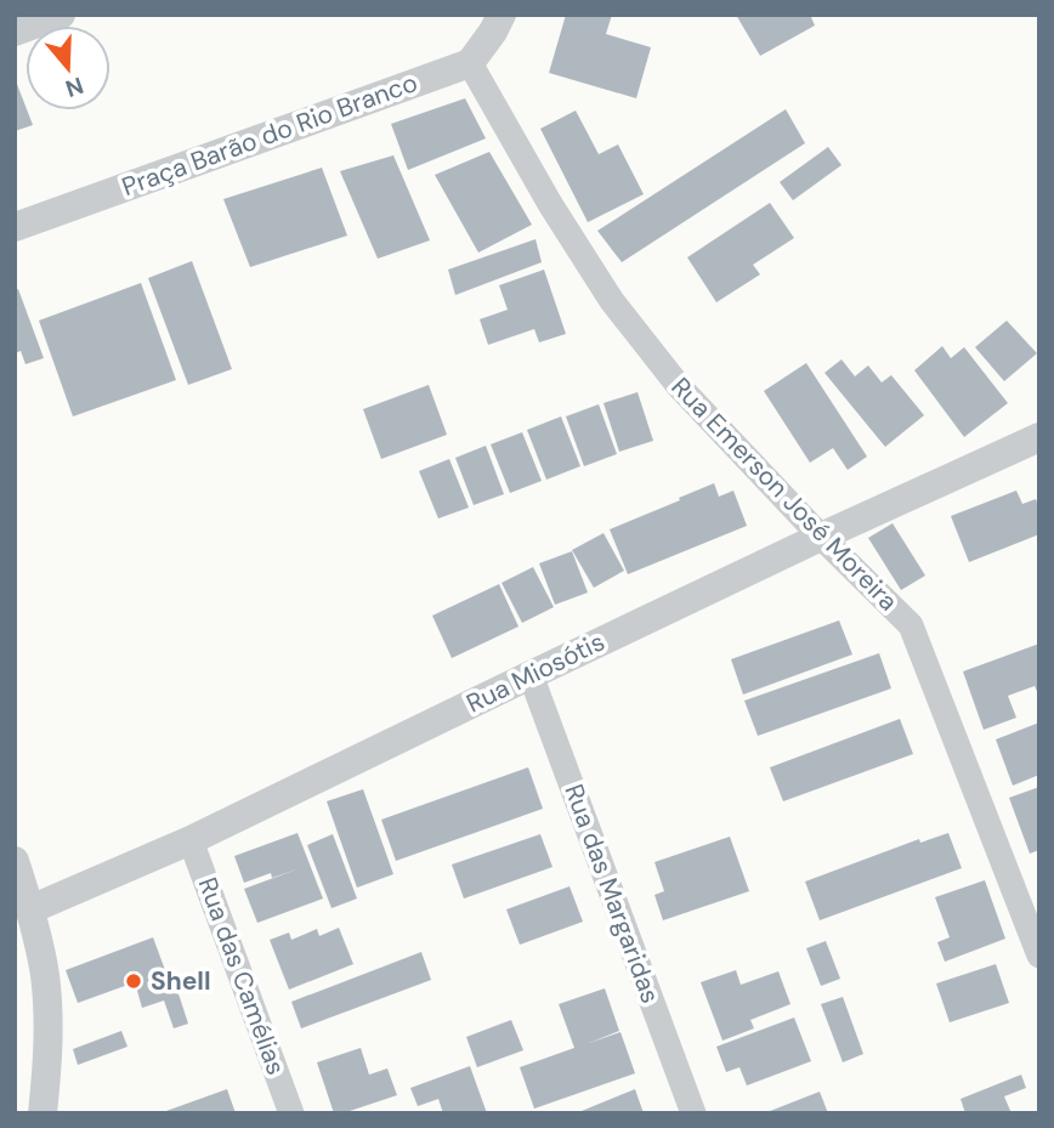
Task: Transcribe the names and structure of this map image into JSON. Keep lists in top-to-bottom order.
{
  "streets": {
    "street": [
      "Praça Barão do Rio Branco",
      "Rua Emerson José Moreira",
      "Rua Miosótis",
      "Rua das Margaridas",
      "Rua das Camélias"
    ]
  },
  "crossings": [
    ["Praça Barão do Rio Branco", "Rua Emerson José Moreira"],
    ["Rua Emerson José Moreira", "Rua Miosótis"],
    ["Rua Miosótis", "Rua das Margaridas"],
    ["Rua Miosótis", "Rua das Camélias"]
  ],
  "places": ["Shell"],
  "north": "bottom"
}
